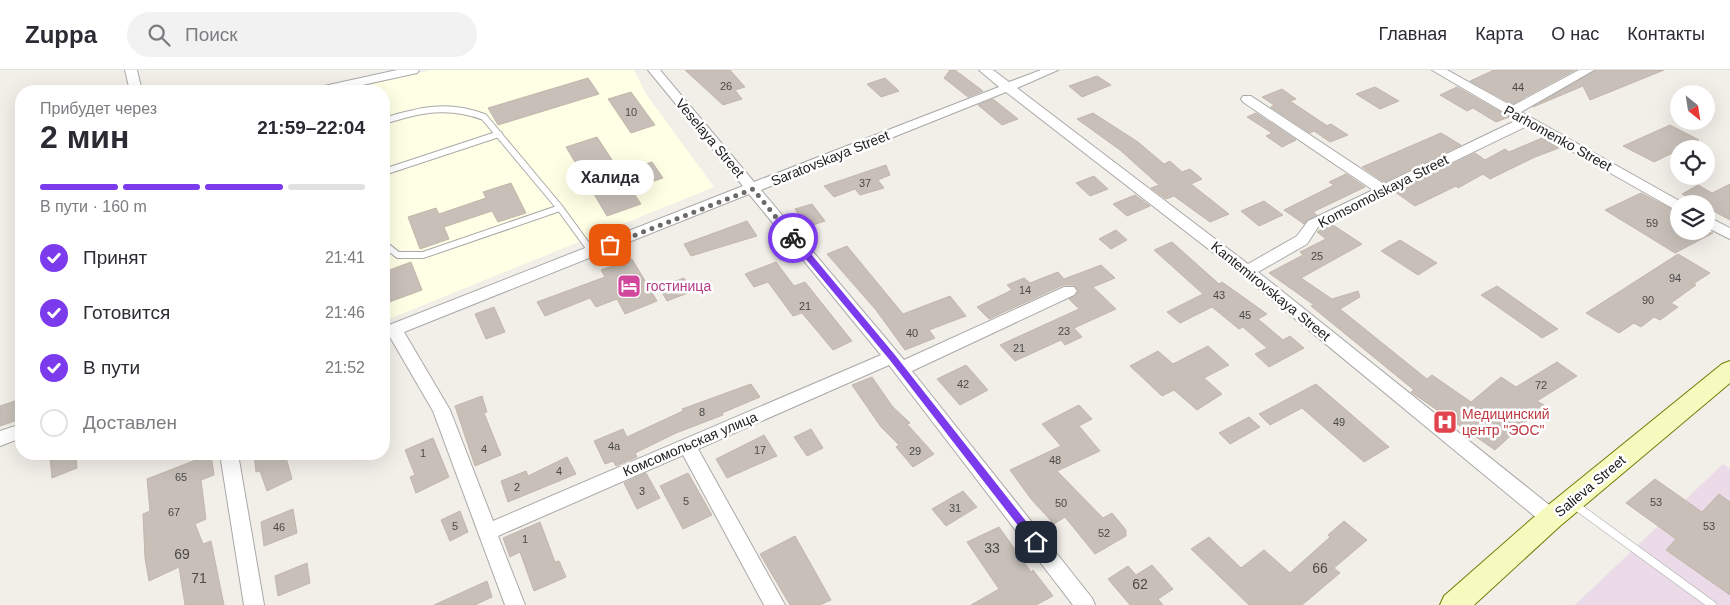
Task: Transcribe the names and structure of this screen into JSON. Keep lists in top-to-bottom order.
{
  "streets": {
    "main road": ["Salieva Street"],
    "street": [
      "Veselaya Street",
      "Parhomenko Street",
      "Saratovskaya Street",
      "Komsomolskaya Street",
      "Kantemirovskaya Street",
      "Комсомольская улица"
    ]
  },
  "crossings": [
    ["Veselaya Street", "Saratovskaya Street"],
    ["Veselaya Street", "Комсомольская улица"],
    ["Parhomenko Street", "Komsomolskaya Street"],
    ["Saratovskaya Street", "Kantemirovskaya Street"],
    ["Komsomolskaya Street", "Kantemirovskaya Street"],
    ["Kantemirovskaya Street", "Salieva Street"]
  ],
  "places": {
    "other": ["Халида"],
    "hotel": ["гостиница"],
    "hospital": ["Медицинский центр \"ЭОС\""]
  },
  "house_numbers": [
    "26",
    "44",
    "10",
    "37",
    "59",
    "25",
    "94",
    "14",
    "43",
    "90",
    "21",
    "45",
    "23",
    "40",
    "21",
    "42",
    "72",
    "8",
    "49",
    "4a",
    "4",
    "17",
    "29",
    "1",
    "48",
    "4",
    "65",
    "2",
    "3",
    "5",
    "53",
    "50",
    "31",
    "67",
    "5",
    "53",
    "46",
    "52",
    "1",
    "33",
    "69",
    "66",
    "71",
    "62"
  ],
  "north": "bottom right",
  "page": {
    "header": "Zuppa",
    "search": "Поиск",
    "nav": [
      "Главная",
      "Карта",
      "О нас",
      "Контакты"
    ],
    "heading": ["2 мин", "Прибудет через", "21:59–22:04"],
    "bubble": "Халида",
    "bar": "В пути · 160 m",
    "list": [
      ["Принят", "21:41"],
      ["Готовится", "21:46"],
      ["В пути", "21:52"],
      "Доставлен"
    ]
  }
}
